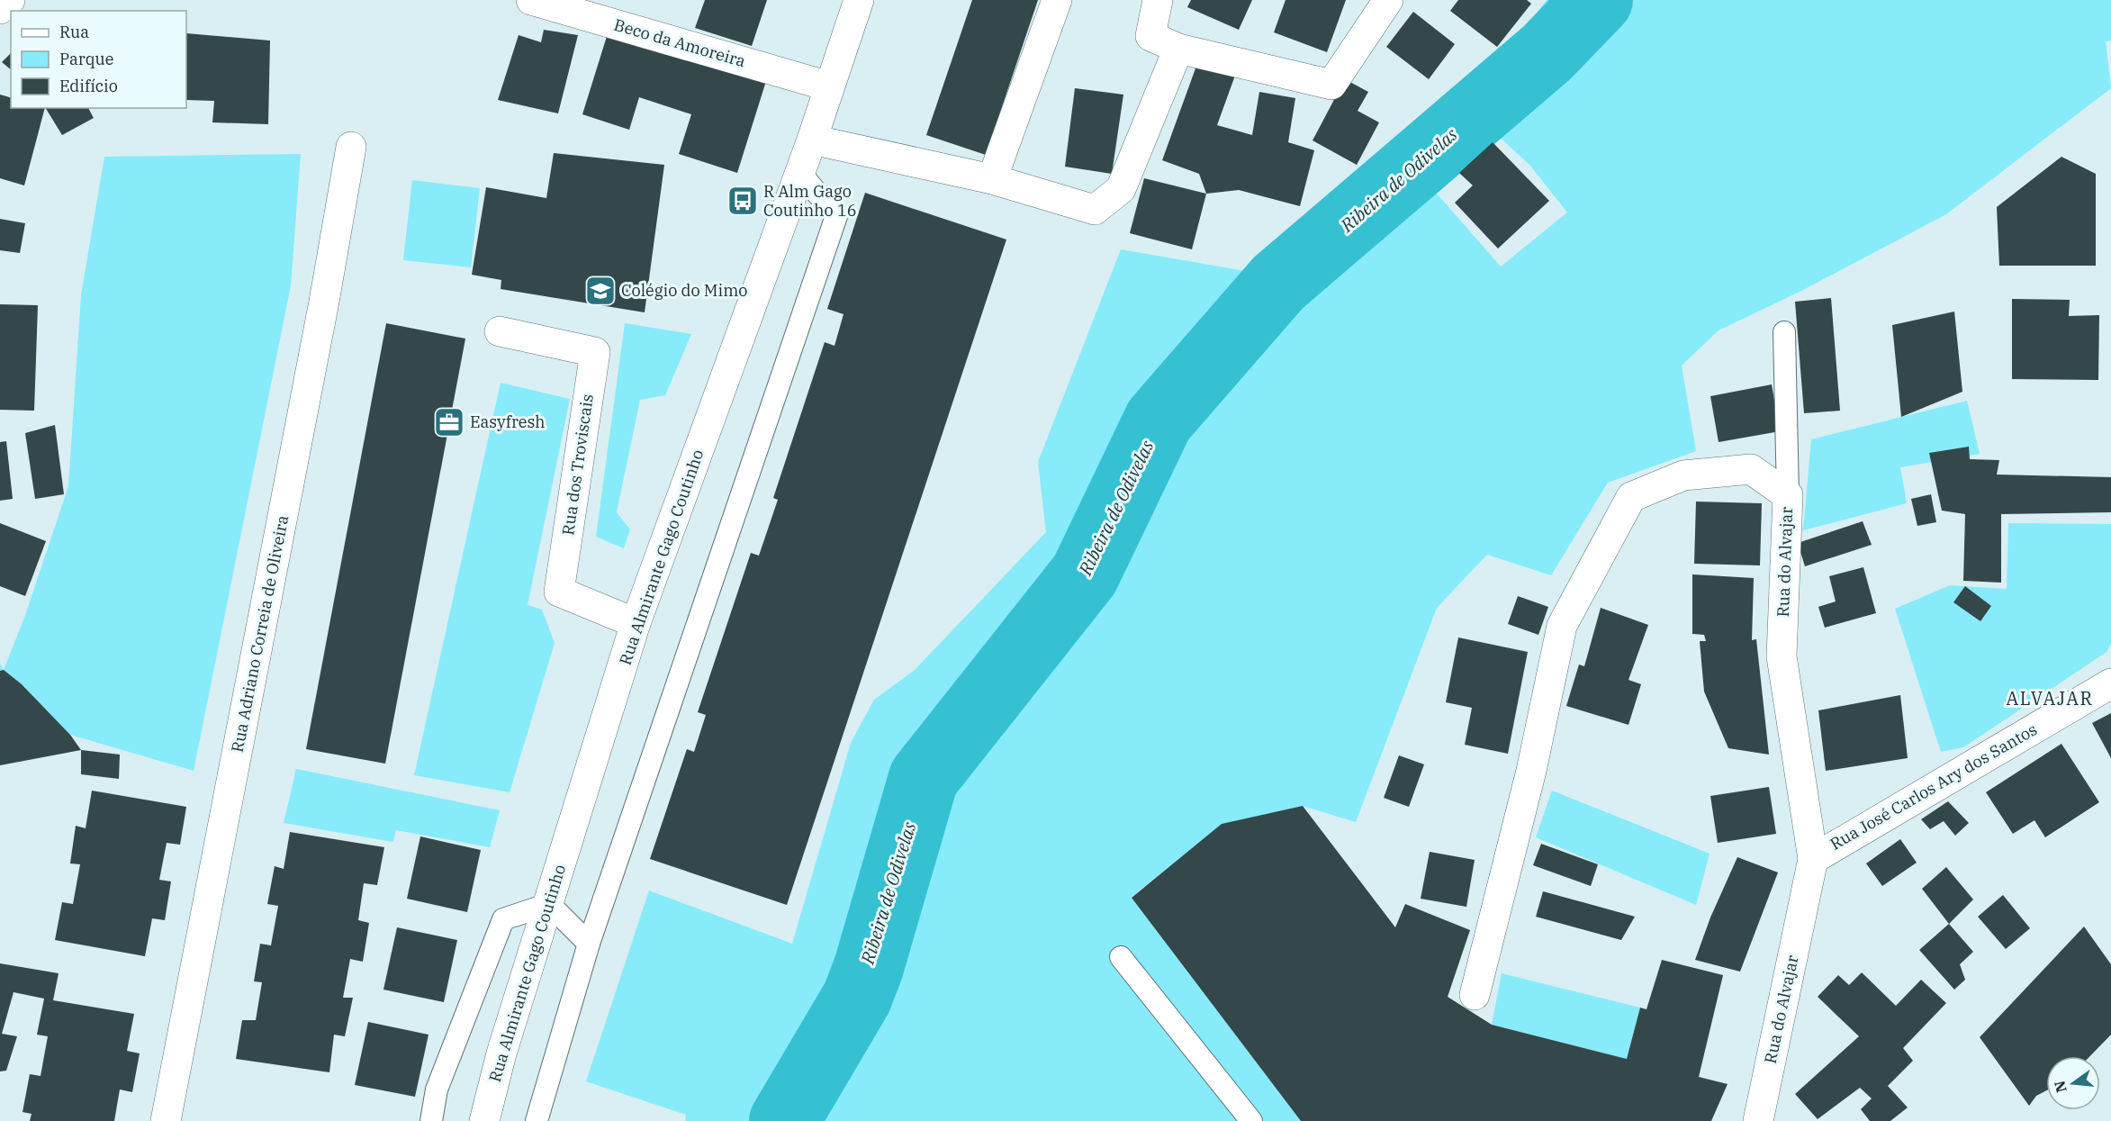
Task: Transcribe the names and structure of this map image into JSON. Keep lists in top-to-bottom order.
{
  "streets": {
    "street": [
      "Beco da Amoreira",
      "Rua dos Troviscais",
      "Rua Almirante Gago Coutinho",
      "Rua do Alvajar",
      "Rua Adriano Correia de Oliveira",
      "Rua José Carlos Ary dos Santos"
    ]
  },
  "crossings": [
    ["Beco da Amoreira", "Rua Almirante Gago Coutinho"],
    ["Rua dos Troviscais", "Rua Almirante Gago Coutinho"],
    ["Rua do Alvajar", "Rua José Carlos Ary dos Santos"]
  ],
  "districts": ["ALVAJAR"],
  "water": ["Ribeira de Odivelas"],
  "places": {
    "bus stop": ["R Alm Gago Coutinho 16"],
    "school or university": ["Colégio do Mimo"],
    "office": ["Easyfresh"]
  },
  "legend": ["Rua", "Parque", "Edifício"],
  "north": "left"
}
